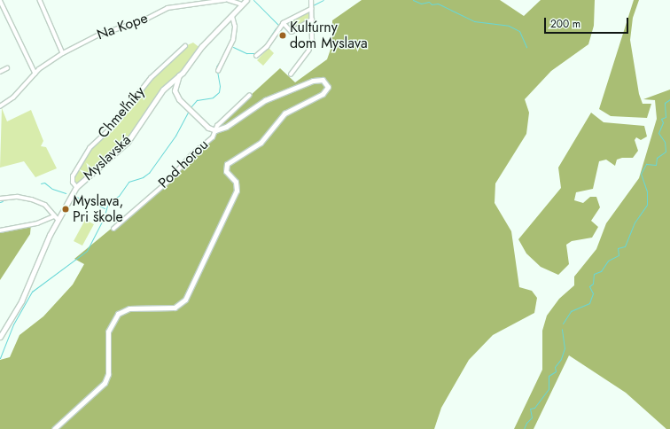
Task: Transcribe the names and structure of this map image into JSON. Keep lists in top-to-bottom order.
{
  "streets": {
    "street": [
      "Na Kope",
      "Chmeľníky",
      "Myslavská",
      "Pod horou"
    ]
  },
  "crossings": [
    ["Chmeľníky", "Myslavská"]
  ],
  "places": ["Kultúrny dom Myslava", "Myslava, Pri škole"],
  "scale_bar": "200 m"
}
